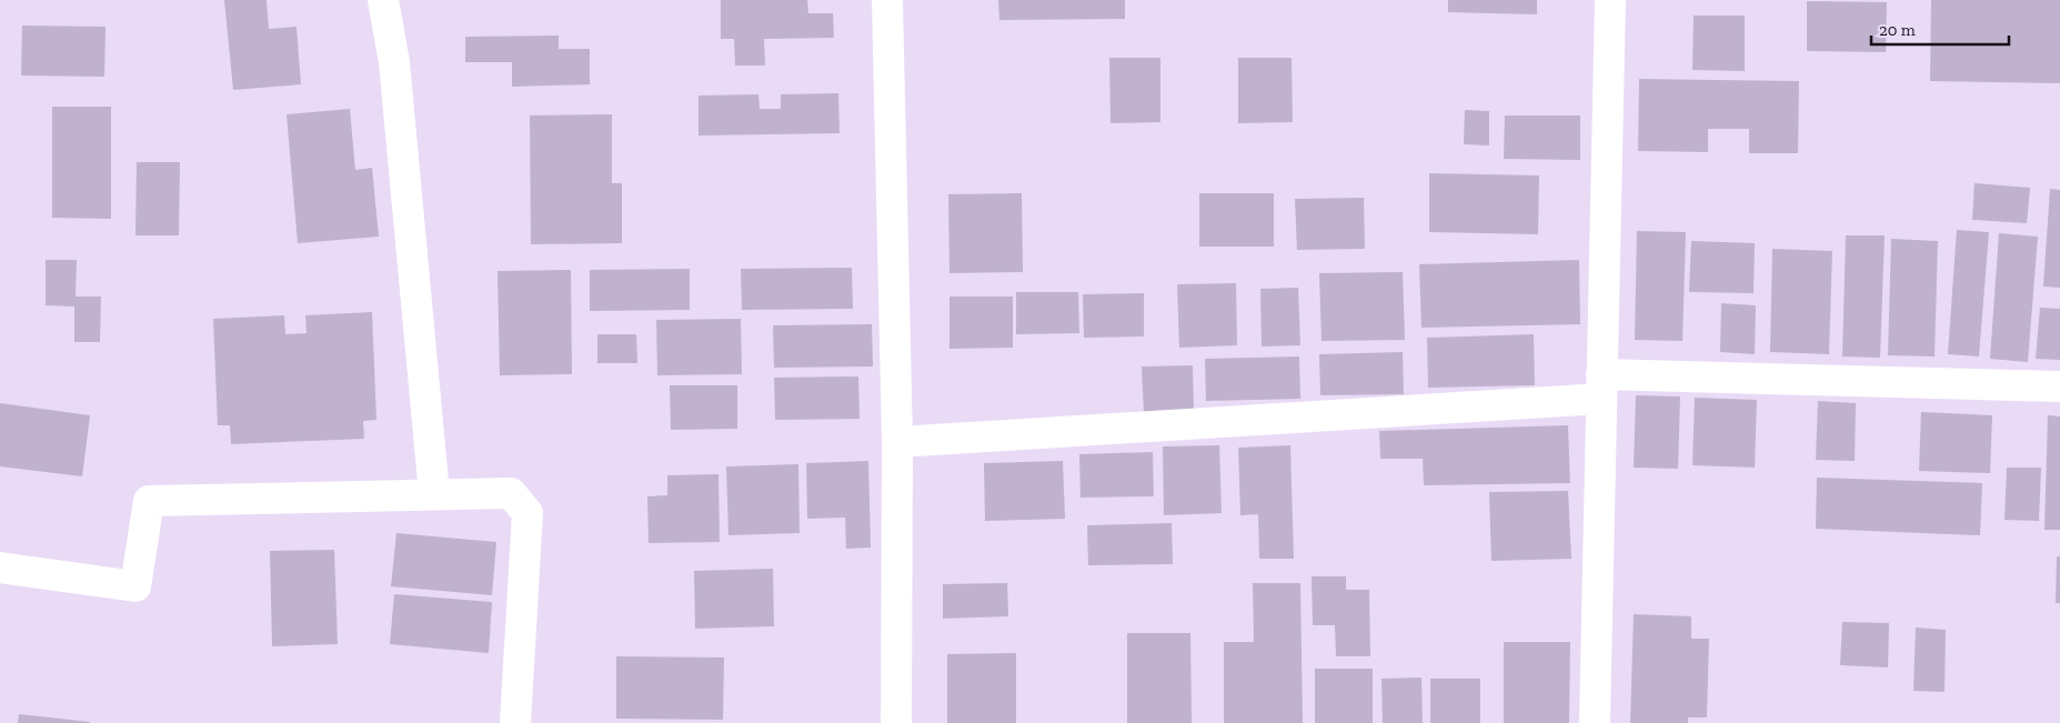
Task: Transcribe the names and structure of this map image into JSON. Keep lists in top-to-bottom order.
{
  "scale_bar": "20 m"
}
